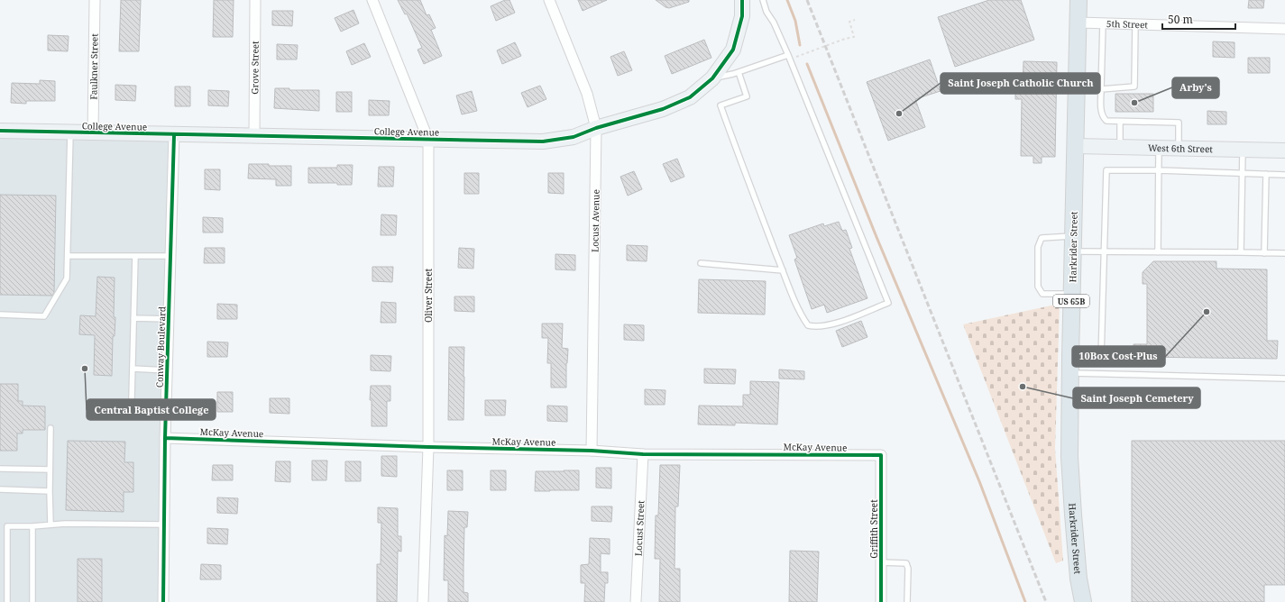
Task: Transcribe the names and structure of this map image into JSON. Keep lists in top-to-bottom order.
{
  "streets": {
    "main road": ["Harkrider Street", "US 65B"],
    "street": [
      "5th Street",
      "Faulkner Street",
      "Grove Street",
      "College Avenue",
      "West 6th Street",
      "Locust Avenue",
      "Oliver Street",
      "Conway Boulevard",
      "McKay Avenue",
      "Locust Street",
      "Griffith Street"
    ]
  },
  "crossings": [
    ["5th Street", "Harkrider Street"],
    ["Faulkner Street", "College Avenue"],
    ["Grove Street", "College Avenue"],
    ["College Avenue", "Locust Avenue"],
    ["College Avenue", "Oliver Street"],
    ["College Avenue", "Conway Boulevard"],
    ["West 6th Street", "Harkrider Street"],
    ["Locust Avenue", "McKay Avenue"],
    ["Oliver Street", "McKay Avenue"],
    ["Conway Boulevard", "McKay Avenue"],
    ["McKay Avenue", "Locust Street"],
    ["McKay Avenue", "Griffith Street"]
  ],
  "places": [
    "Arby's",
    "Saint Joseph Catholic Church",
    "10Box Cost-Plus",
    "Central Baptist College",
    "Saint Joseph Cemetery"
  ],
  "scale_bar": "50 m"
}
